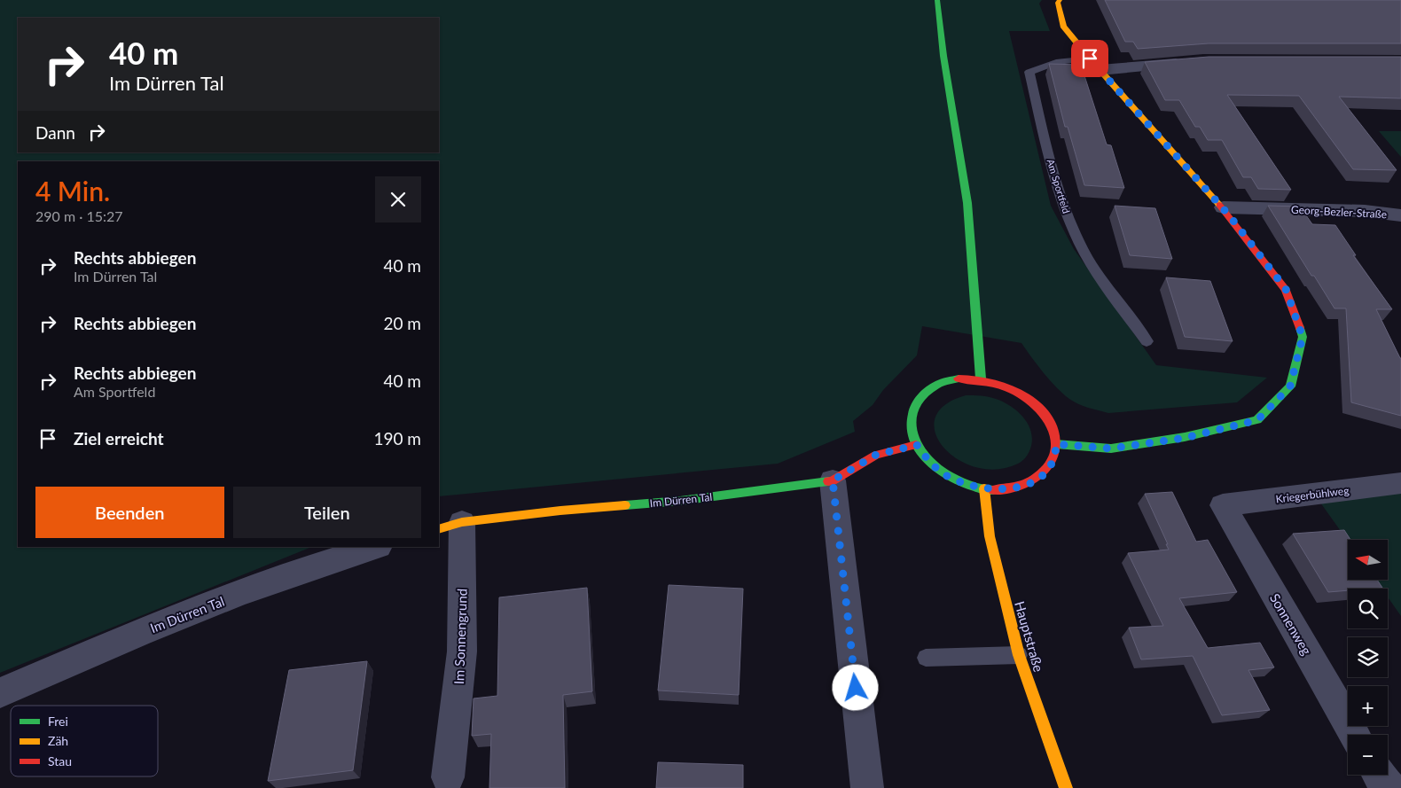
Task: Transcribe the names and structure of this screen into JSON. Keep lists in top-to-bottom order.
{
  "streets": {
    "main road": ["Im Dürren Tal", "Hauptstraße"],
    "street": [
      "Georg-Bezler-Straße",
      "Kriegerbühlweg",
      "Sonnenweg",
      "Im Sonnengrund"
    ],
    "lane": ["Am Sportfeld"]
  },
  "crossings": [
    ["Kriegerbühlweg", "Sonnenweg"],
    ["Im Dürren Tal", "Im Sonnengrund"],
    ["Im Dürren Tal", "Hauptstraße"]
  ],
  "legend": ["Frei", "Zäh", "Stau"],
  "north": "left",
  "page": {
    "turn": ["40 m", "Im Dürren Tal"],
    "then": "Dann",
    "heading": ["4 Min.", "290 m · 15:27"],
    "list": [
      {
        "name": "Rechts abbiegen",
        "note": "Im Dürren Tal",
        "value": "40 m"
      },
      {
        "name": "Rechts abbiegen",
        "value": "20 m"
      },
      {
        "name": "Rechts abbiegen",
        "note": "Am Sportfeld",
        "value": "40 m"
      },
      {
        "name": "Ziel erreicht",
        "value": "190 m"
      }
    ],
    "buttons": ["Beenden", "Teilen"],
    "map_buttons": ["+", "−"]
  }
}
